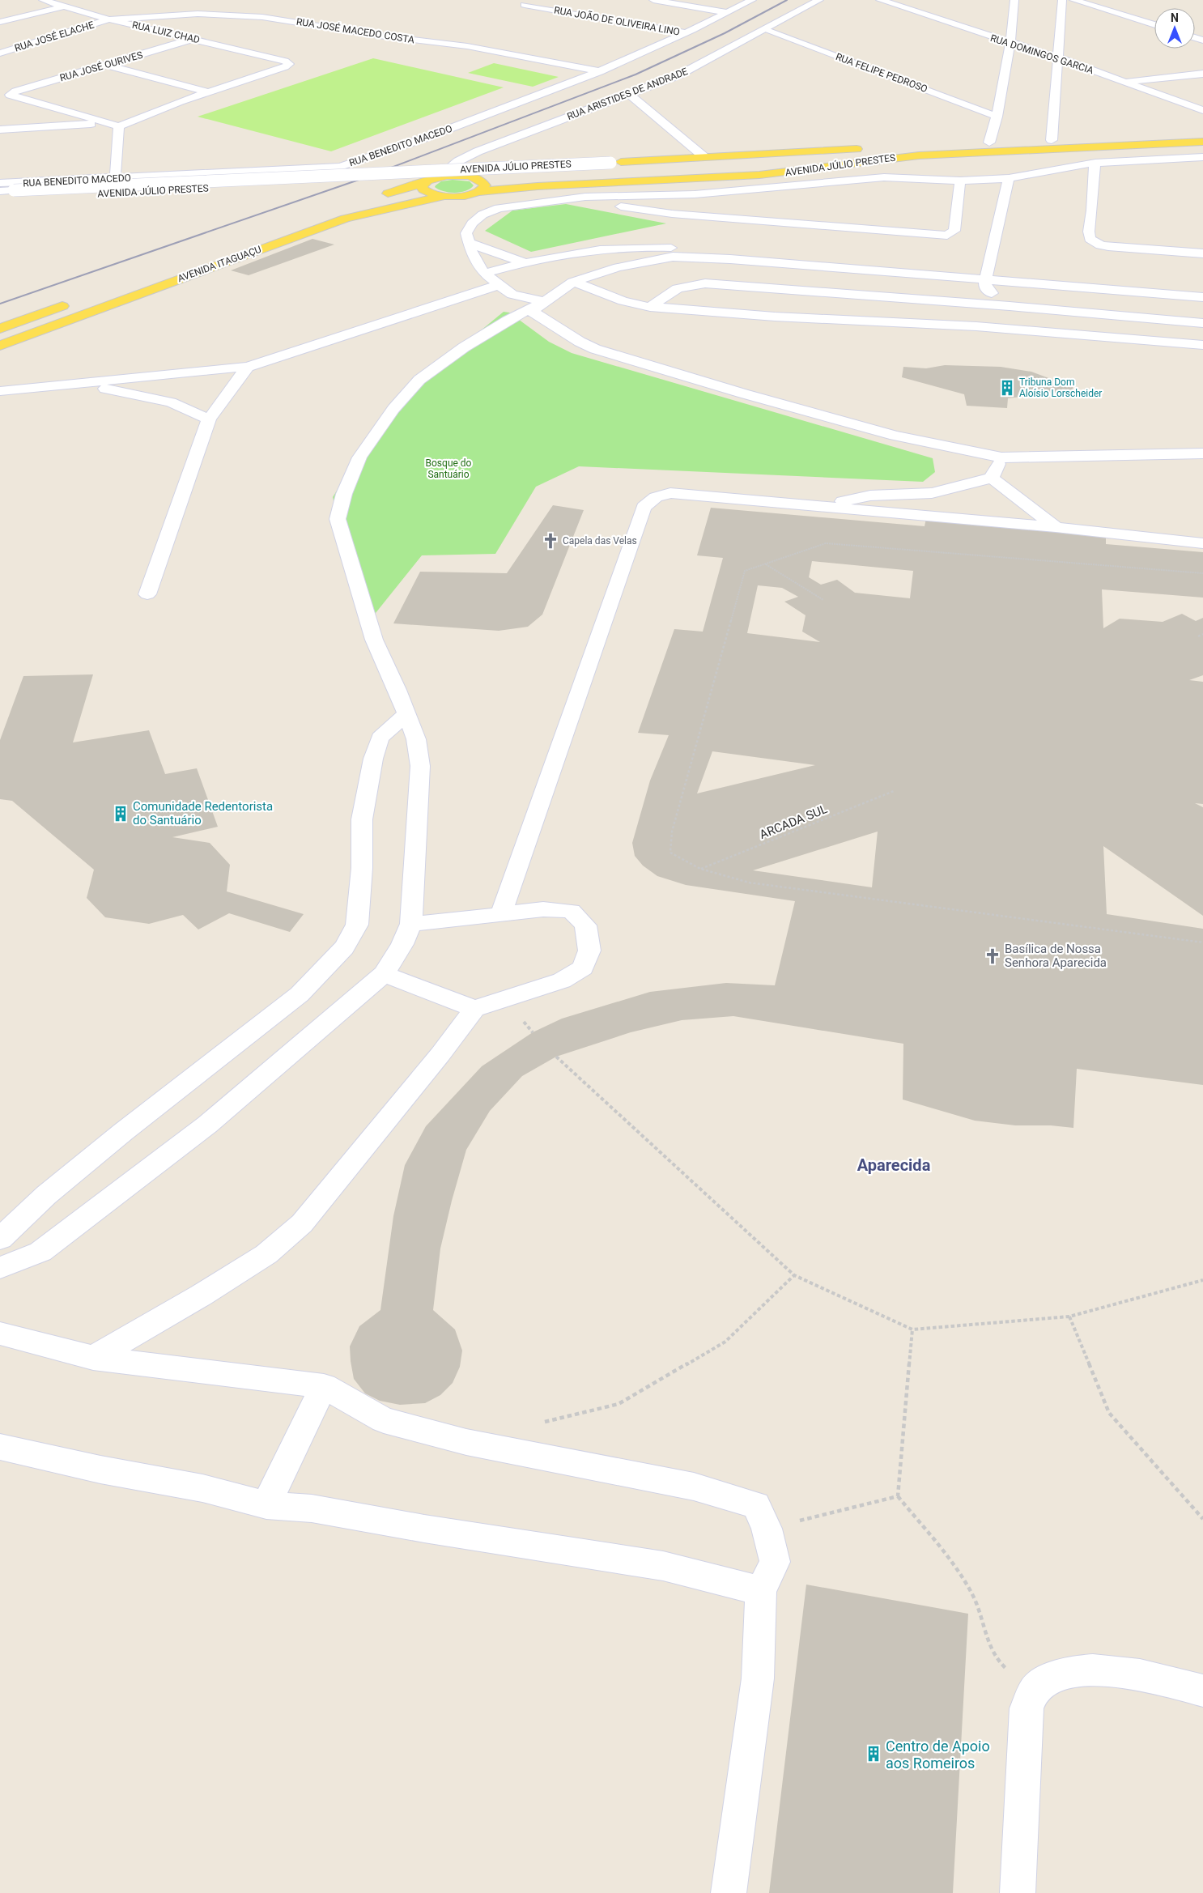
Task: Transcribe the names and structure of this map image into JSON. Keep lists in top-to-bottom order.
{
  "streets": {
    "main road": ["AVENIDA JÚLIO PRESTES", "AVENIDA ITAGUAÇU"],
    "street": [
      "RUA JOÃO DE OLIVEIRA LINO",
      "RUA JOSÉ MACEDO COSTA",
      "RUA LUIZ CHAD",
      "RUA JOSÉ ELACHE",
      "RUA DOMINGOS GARCIA",
      "RUA JOSÉ OURIVES",
      "RUA FELIPE PEDROSO",
      "RUA ARISTIDES DE ANDRADE",
      "RUA BENEDITO MACEDO"
    ],
    "path": ["ARCADA SUL"]
  },
  "crossings": [
    ["RUA JOÃO DE OLIVEIRA LINO", "RUA BENEDITO MACEDO"],
    ["RUA JOSÉ MACEDO COSTA", "RUA LUIZ CHAD"],
    ["RUA JOSÉ MACEDO COSTA", "RUA JOSÉ ELACHE"],
    ["RUA JOSÉ MACEDO COSTA", "RUA BENEDITO MACEDO"],
    ["RUA LUIZ CHAD", "RUA JOSÉ ELACHE"],
    ["RUA LUIZ CHAD", "RUA JOSÉ OURIVES"],
    ["RUA FELIPE PEDROSO", "RUA ARISTIDES DE ANDRADE"],
    ["RUA ARISTIDES DE ANDRADE", "AVENIDA JÚLIO PRESTES"],
    ["RUA BENEDITO MACEDO", "AVENIDA JÚLIO PRESTES"],
    ["AVENIDA JÚLIO PRESTES", "AVENIDA ITAGUAÇU"]
  ],
  "districts": ["Aparecida"],
  "parks": ["Bosque do Santuário"],
  "places": {
    "building": ["Tribuna Dom Aloísio Lorscheider", "Comunidade Redentorista do Santuário", "Centro de Apoio aos Romeiros"],
    "church": ["Capela das Velas", "Basílica de Nossa Senhora Aparecida"]
  },
  "north": "top"
}
